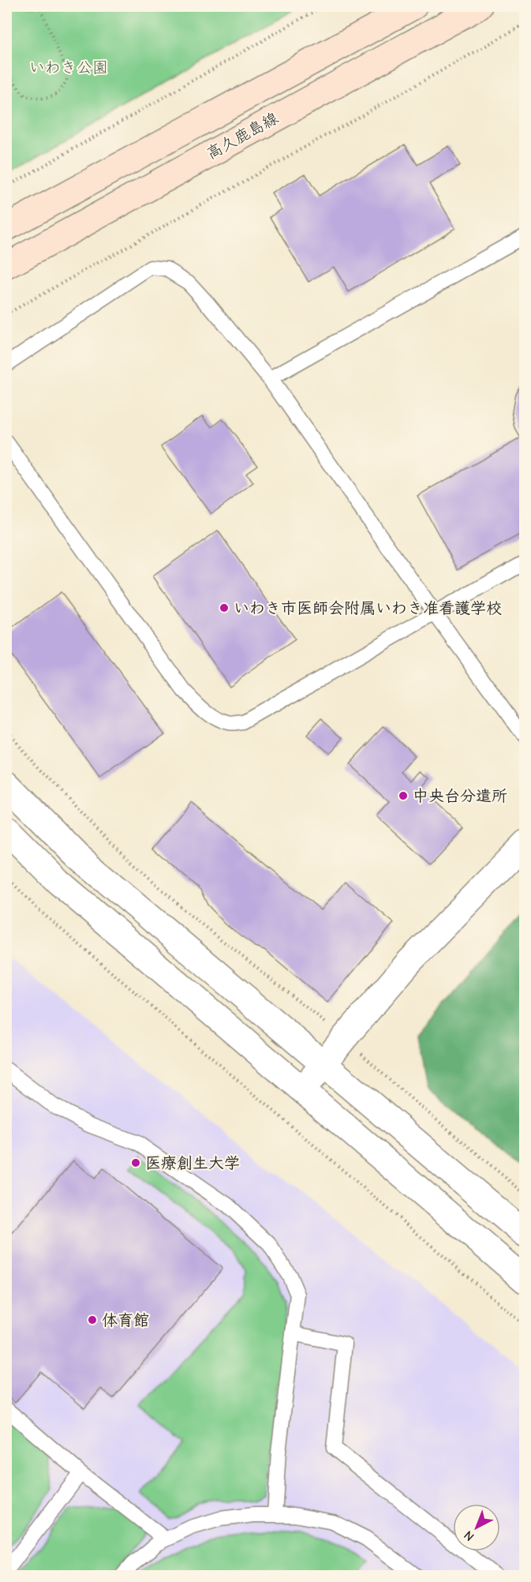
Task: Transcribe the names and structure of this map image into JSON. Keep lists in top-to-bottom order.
{
  "streets": {
    "main road": ["高久鹿島線"]
  },
  "parks": ["いわき公園"],
  "places": [
    "いわき市医師会附属いわき准看護学校",
    "中央台分遣所",
    "医療創生大学",
    "体育館"
  ],
  "north": "bottom left"
}
